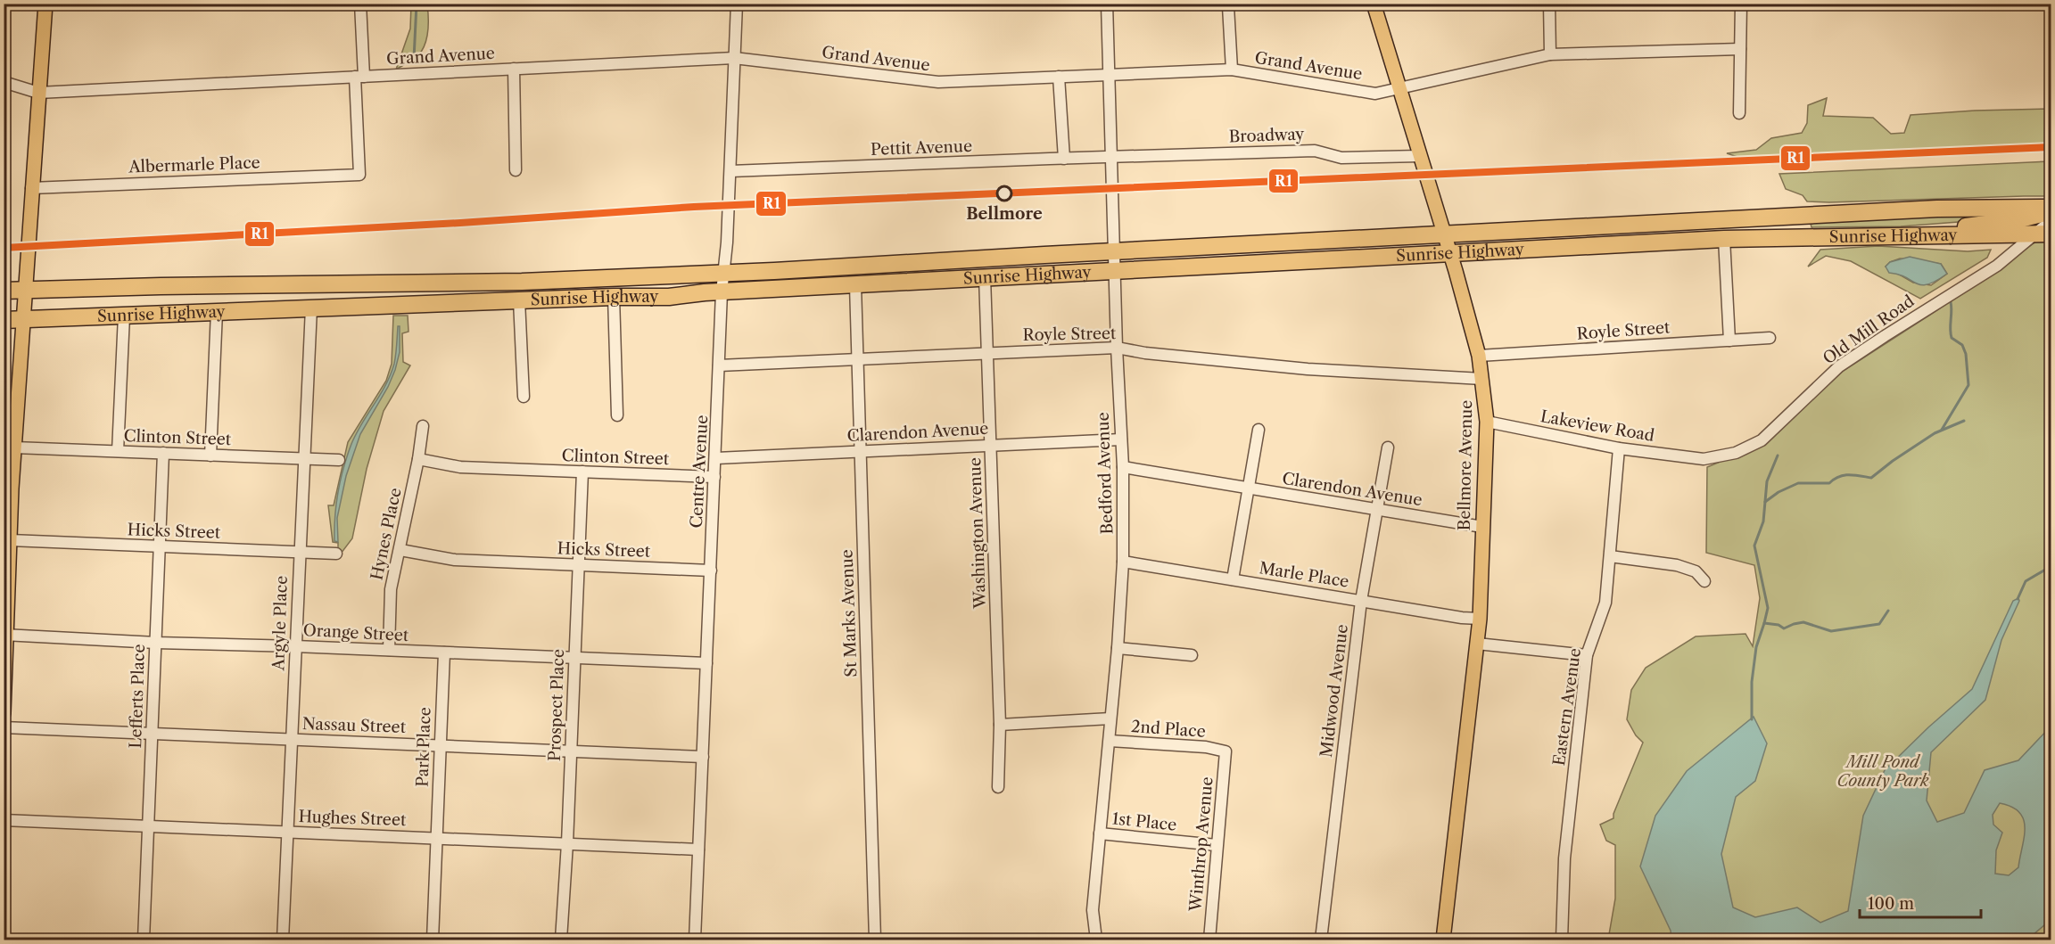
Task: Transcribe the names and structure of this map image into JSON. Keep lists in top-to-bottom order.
{
  "streets": {
    "highway": ["Sunrise Highway"],
    "main road": ["Bellmore Avenue"],
    "street": [
      "Grand Avenue",
      "Broadway",
      "Pettit Avenue",
      "Albermarle Place",
      "Old Mill Road",
      "Royle Street",
      "Lakeview Road",
      "Clarendon Avenue",
      "Clinton Street",
      "Centre Avenue",
      "Bedford Avenue",
      "Hicks Street",
      "Washington Avenue",
      "Hynes Place",
      "Marle Place",
      "St Marks Avenue",
      "Argyle Place",
      "Orange Street",
      "Midwood Avenue",
      "Lefferts Place",
      "Prospect Place",
      "Eastern Avenue",
      "Nassau Street",
      "2nd Place",
      "Park Place",
      "Hughes Street",
      "1st Place",
      "Winthrop Avenue"
    ]
  },
  "crossings": [
    ["Grand Avenue", "Albermarle Place"],
    ["Grand Avenue", "Bellmore Avenue"],
    ["Grand Avenue", "Centre Avenue"],
    ["Grand Avenue", "Bedford Avenue"],
    ["Broadway", "Pettit Avenue"],
    ["Broadway", "Bellmore Avenue"],
    ["Broadway", "Bedford Avenue"],
    ["Pettit Avenue", "Centre Avenue"],
    ["Pettit Avenue", "Bedford Avenue"],
    ["Sunrise Highway", "Old Mill Road"],
    ["Sunrise Highway", "Bellmore Avenue"],
    ["Sunrise Highway", "Centre Avenue"],
    ["Sunrise Highway", "Bedford Avenue"],
    ["Sunrise Highway", "Washington Avenue"],
    ["Sunrise Highway", "St Marks Avenue"],
    ["Sunrise Highway", "Argyle Place"],
    ["Old Mill Road", "Lakeview Road"],
    ["Royle Street", "Bellmore Avenue"],
    ["Royle Street", "Centre Avenue"],
    ["Royle Street", "Bedford Avenue"],
    ["Royle Street", "Washington Avenue"],
    ["Royle Street", "St Marks Avenue"],
    ["Lakeview Road", "Bellmore Avenue"],
    ["Lakeview Road", "Eastern Avenue"],
    ["Clarendon Avenue", "Bellmore Avenue"],
    ["Clarendon Avenue", "Centre Avenue"],
    ["Clarendon Avenue", "Bedford Avenue"],
    ["Clarendon Avenue", "Washington Avenue"],
    ["Clarendon Avenue", "St Marks Avenue"],
    ["Clarendon Avenue", "Midwood Avenue"],
    ["Clinton Street", "Centre Avenue"],
    ["Clinton Street", "Hynes Place"],
    ["Clinton Street", "Argyle Place"],
    ["Clinton Street", "Lefferts Place"],
    ["Clinton Street", "Prospect Place"],
    ["Bellmore Avenue", "Marle Place"],
    ["Centre Avenue", "Hicks Street"],
    ["Centre Avenue", "Orange Street"],
    ["Centre Avenue", "Nassau Street"],
    ["Centre Avenue", "Hughes Street"],
    ["Bedford Avenue", "Marle Place"],
    ["Bedford Avenue", "2nd Place"],
    ["Bedford Avenue", "1st Place"],
    ["Hicks Street", "Hynes Place"],
    ["Hicks Street", "Argyle Place"],
    ["Hicks Street", "Lefferts Place"],
    ["Hicks Street", "Prospect Place"],
    ["Hynes Place", "Orange Street"],
    ["Marle Place", "Midwood Avenue"],
    ["Argyle Place", "Orange Street"],
    ["Argyle Place", "Nassau Street"],
    ["Argyle Place", "Hughes Street"],
    ["Orange Street", "Lefferts Place"],
    ["Orange Street", "Prospect Place"],
    ["Orange Street", "Park Place"],
    ["Lefferts Place", "Nassau Street"],
    ["Lefferts Place", "Hughes Street"],
    ["Prospect Place", "Nassau Street"],
    ["Prospect Place", "Hughes Street"],
    ["Nassau Street", "Park Place"],
    ["2nd Place", "Winthrop Avenue"],
    ["Park Place", "Hughes Street"],
    ["1st Place", "Winthrop Avenue"]
  ],
  "parks": ["Mill Pond County Park"],
  "places": ["Bellmore"],
  "lines": ["transit line R1"],
  "scale_bar": "100 m"
}
